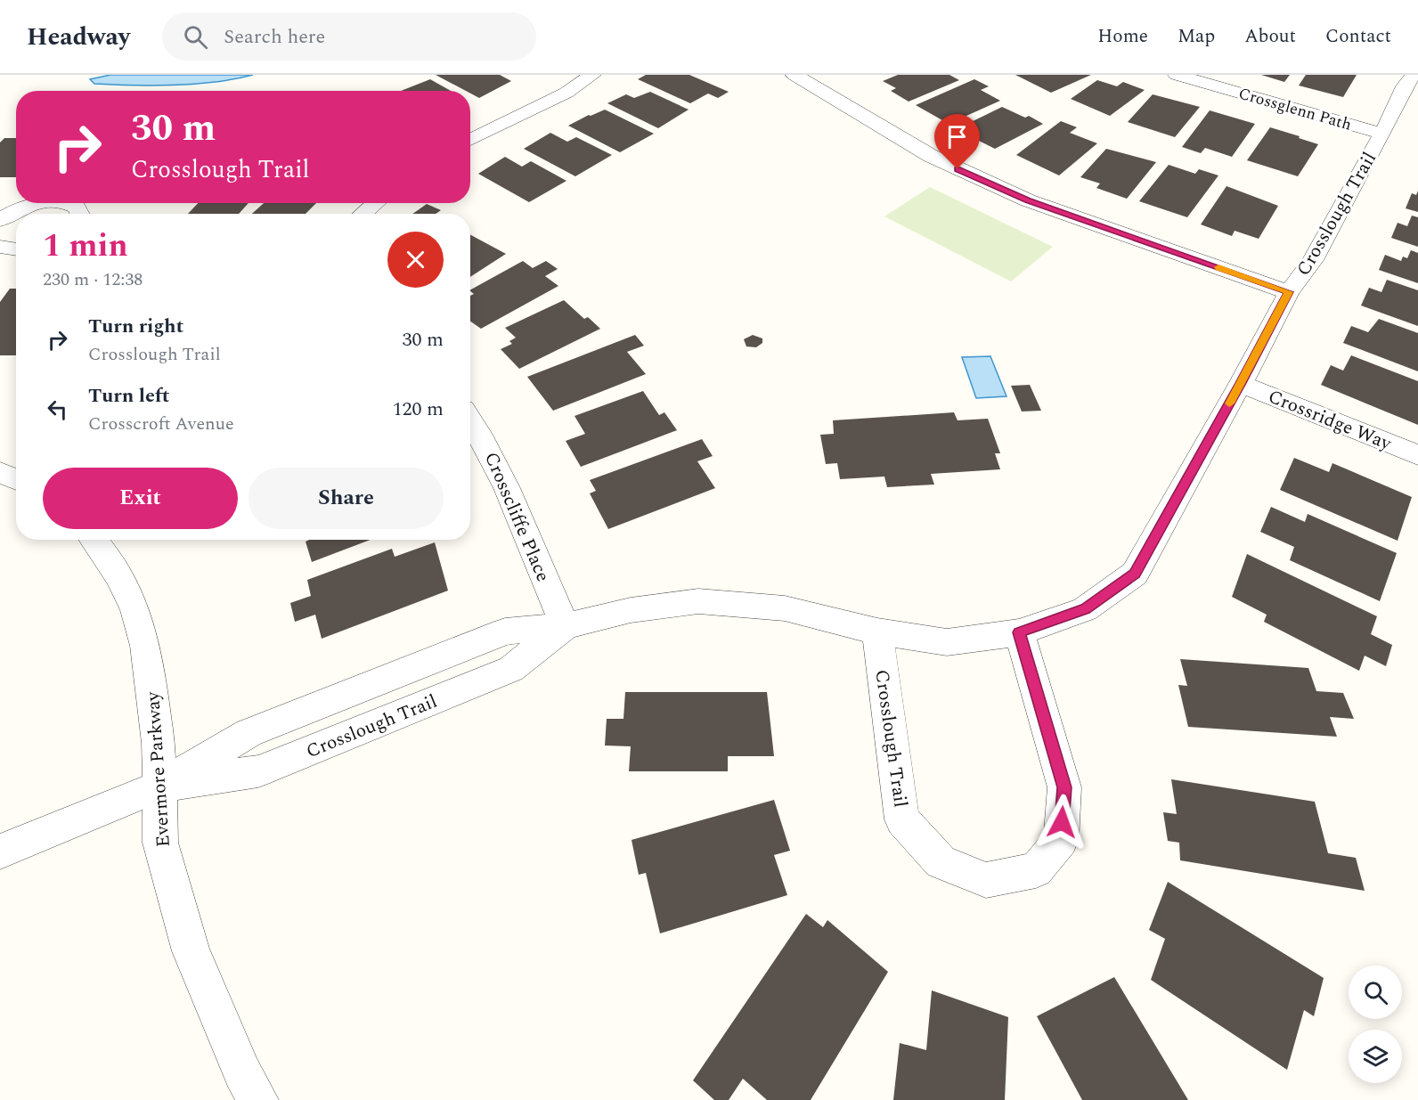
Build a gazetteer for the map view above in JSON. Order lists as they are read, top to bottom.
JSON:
{
  "streets": {
    "street": [
      "Crossglenn Path",
      "Crosslough Trail",
      "Crossridge Way",
      "Crosscliffe Place",
      "Evermore Parkway"
    ]
  },
  "crossings": [
    ["Crossglenn Path", "Crosslough Trail"],
    ["Crosslough Trail", "Crossridge Way"],
    ["Crosslough Trail", "Crosscliffe Place"],
    ["Crosslough Trail", "Evermore Parkway"]
  ],
  "page": {
    "header": "Headway",
    "search": "Search here",
    "nav": [
      "Home",
      "Map",
      "About",
      "Contact"
    ],
    "turn": ["30 m", "Crosslough Trail"],
    "heading": ["1 min", "230 m · 12:38"],
    "list": [
      {
        "name": "Turn right",
        "note": "Crosslough Trail",
        "value": "30 m"
      },
      {
        "name": "Turn left",
        "note": "Crosscroft Avenue",
        "value": "120 m"
      }
    ],
    "buttons": ["Exit", "Share"]
  }
}
